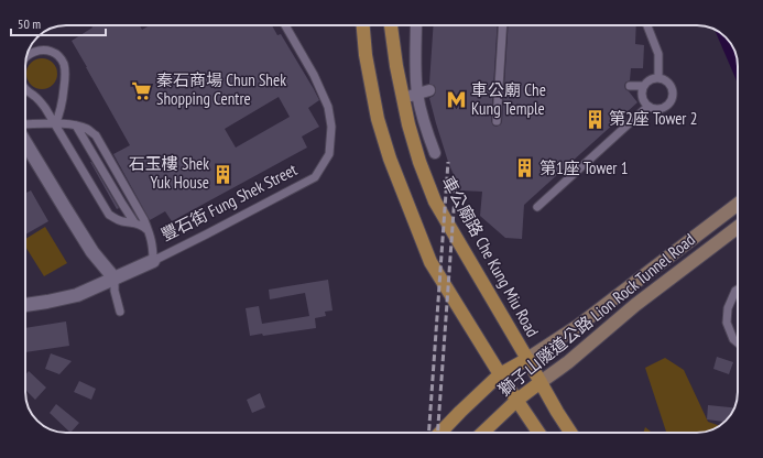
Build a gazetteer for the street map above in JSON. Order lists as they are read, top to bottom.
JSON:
{
  "streets": {
    "main road": ["車公廟路 Che Kung Miu Road", "獅子山隧道公路 Lion Rock Tunnel Road"],
    "street": ["豐石街 Fung Shek Street"]
  },
  "crossings": [
    ["車公廟路 Che Kung Miu Road", "獅子山隧道公路 Lion Rock Tunnel Road"]
  ],
  "places": {
    "supermarket": ["秦石商場 Chun Shek Shopping Centre"],
    "metro station": ["車公廟 Che Kung Temple"],
    "building": ["第2座 Tower 2", "第1座 Tower 1", "石玉樓 Shek Yuk House"]
  },
  "scale_bar": "50 m"
}
